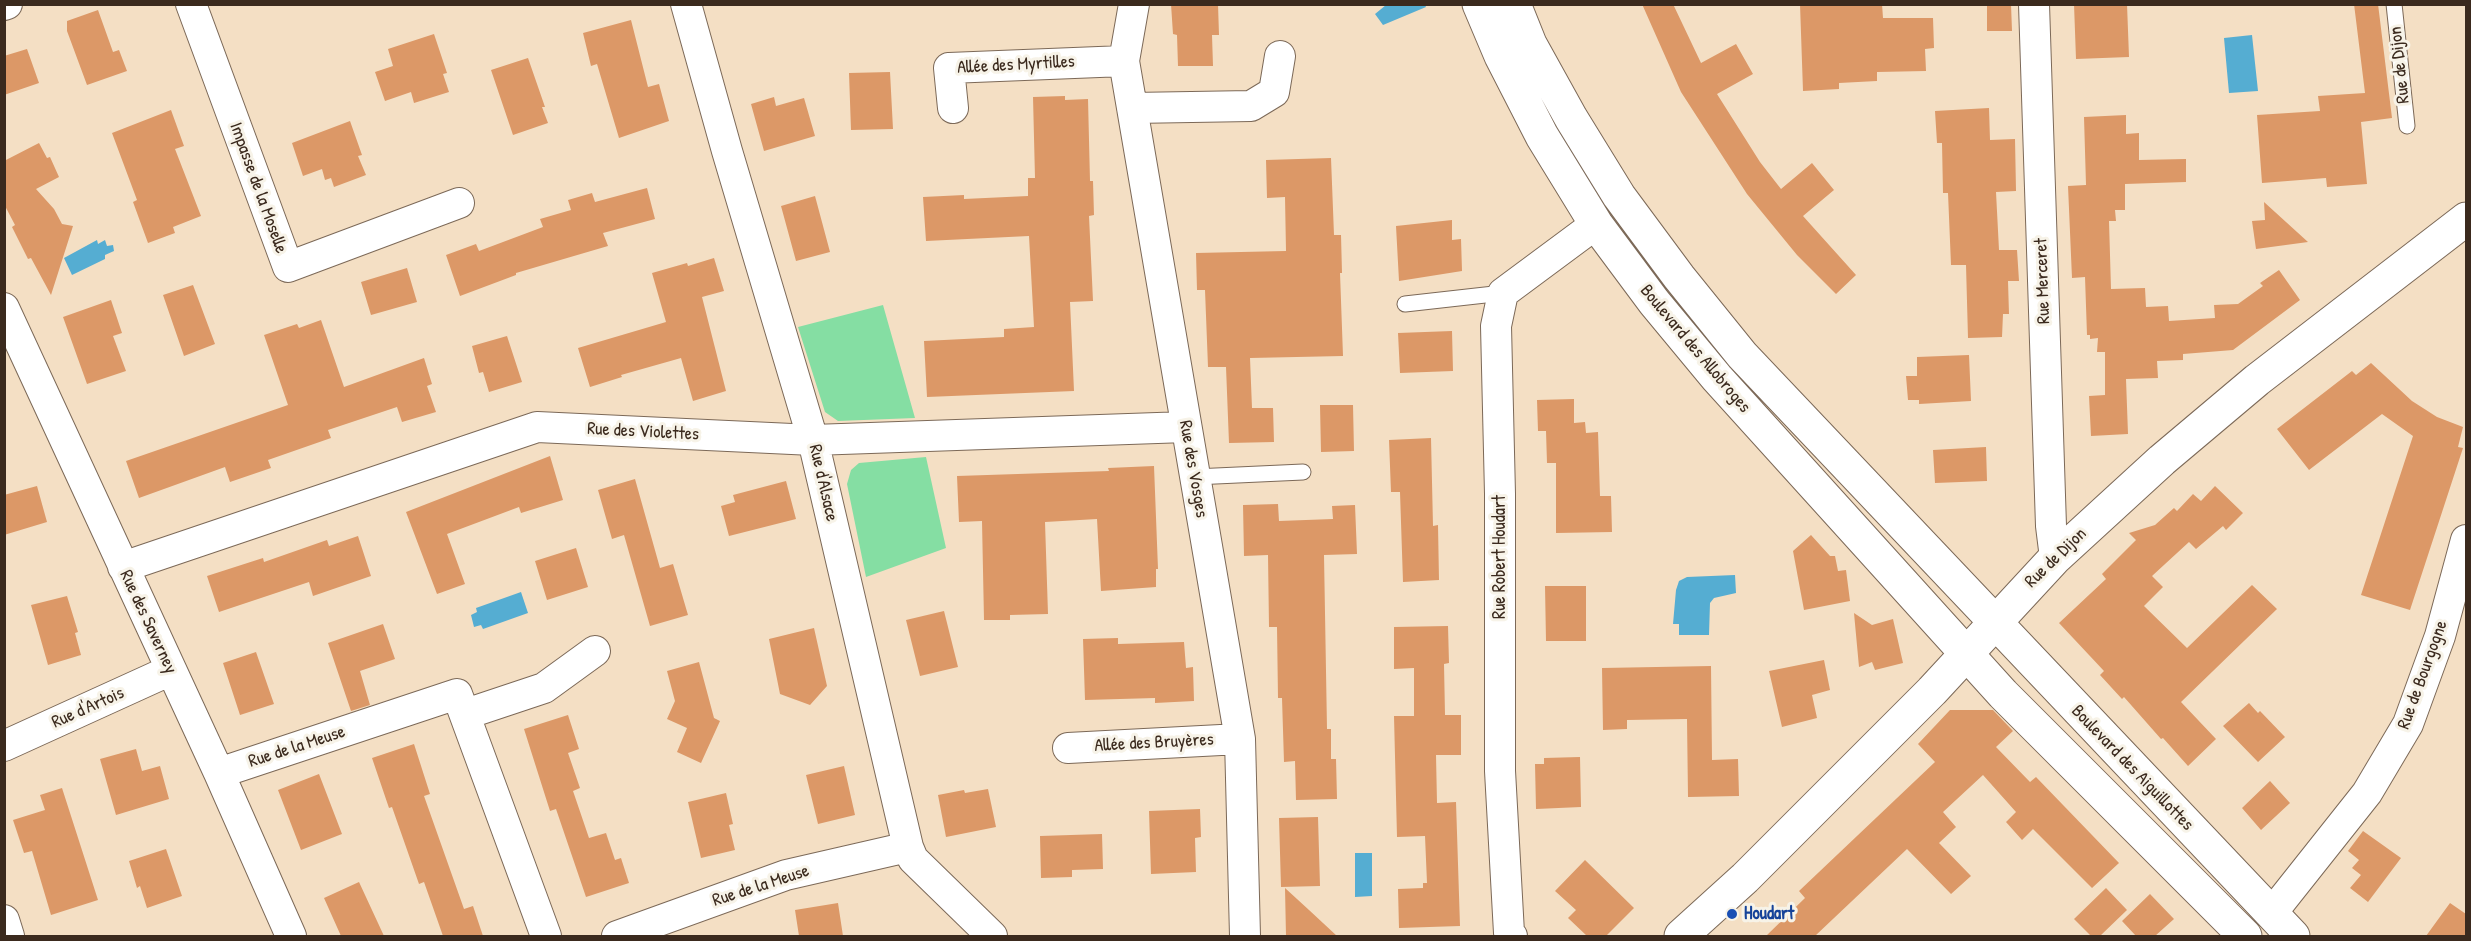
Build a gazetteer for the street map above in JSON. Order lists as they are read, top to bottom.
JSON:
{
  "streets": {
    "main road": ["Rue de Dijon", "Boulevard des Allobroges", "Boulevard des Aiguillottes"],
    "street": [
      "Allée des Myrtilles",
      "Impasse de la Moselle",
      "Rue Merceret",
      "Rue des Violettes",
      "Rue des Vosges",
      "Rue d'Alsace",
      "Rue Robert Houdart",
      "Rue des Saverney",
      "Rue de Bourgogne",
      "Rue d'Artois",
      "Allée des Bruyères",
      "Rue de la Meuse"
    ]
  },
  "crossings": [
    ["Allée des Myrtilles", "Rue des Vosges"],
    ["Rue de Dijon", "Rue Merceret"],
    ["Rue de Dijon", "Boulevard des Allobroges"],
    ["Rue de Dijon", "Boulevard des Aiguillottes"],
    ["Boulevard des Allobroges", "Boulevard des Aiguillottes"],
    ["Rue des Violettes", "Rue des Vosges"],
    ["Rue des Violettes", "Rue d'Alsace"],
    ["Rue des Violettes", "Rue des Saverney"],
    ["Rue des Vosges", "Allée des Bruyères"],
    ["Rue d'Alsace", "Rue de la Meuse"],
    ["Rue des Saverney", "Rue d'Artois"],
    ["Rue des Saverney", "Rue de la Meuse"],
    ["Rue de Bourgogne", "Boulevard des Aiguillottes"]
  ],
  "places": ["Houdart"]
}
